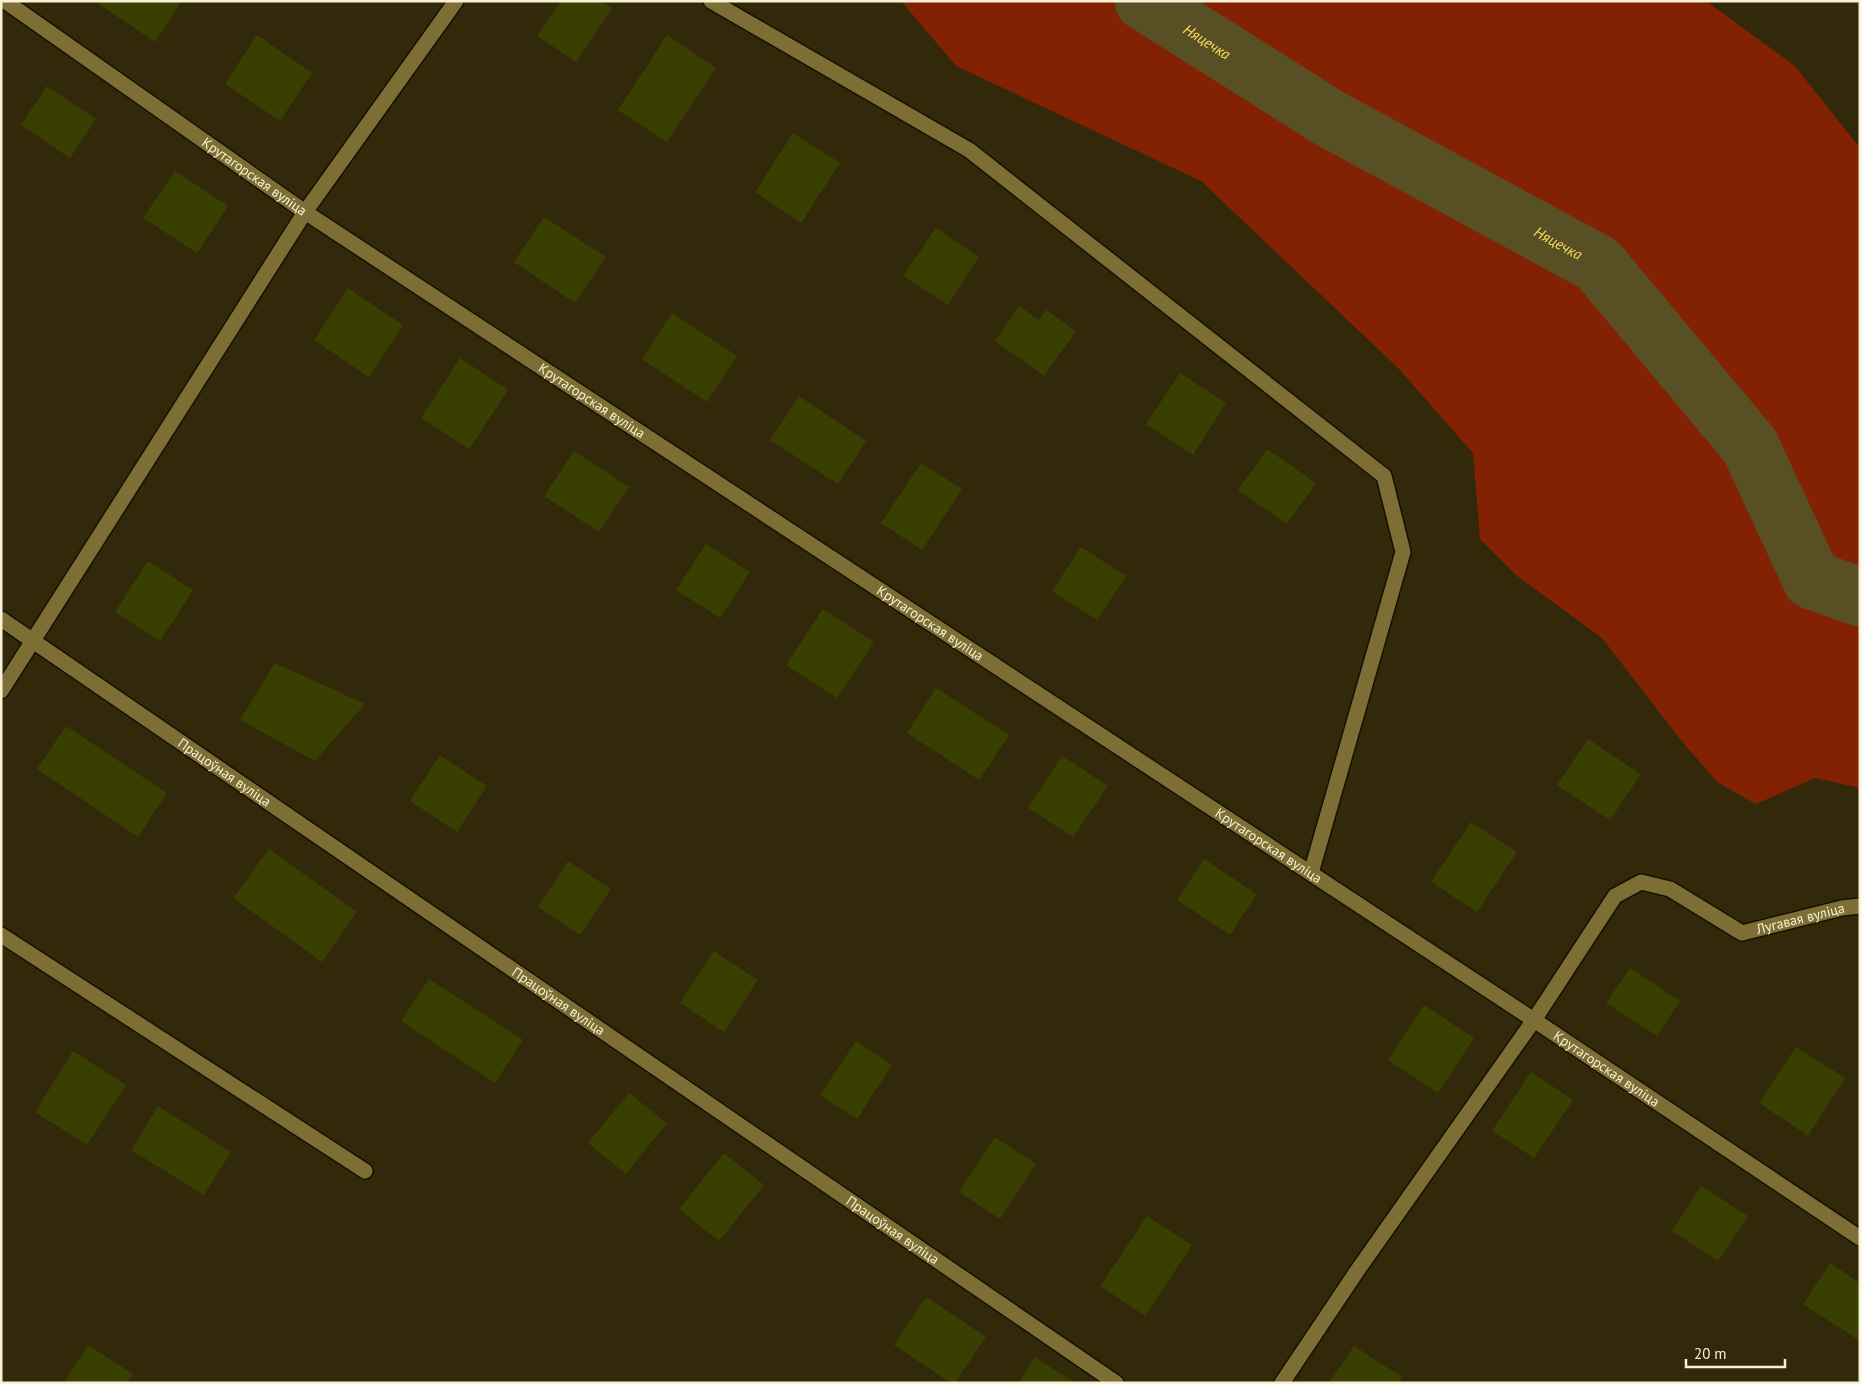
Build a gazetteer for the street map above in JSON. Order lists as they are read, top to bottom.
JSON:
{
  "streets": {
    "street": ["Крутагорская вуліца", "Працоўная вуліца", "Лугавая вуліца"]
  },
  "crossings": [
    ["Крутагорская вуліца", "Лугавая вуліца"]
  ],
  "water": ["Няцечка"],
  "scale_bar": "20 m"
}
